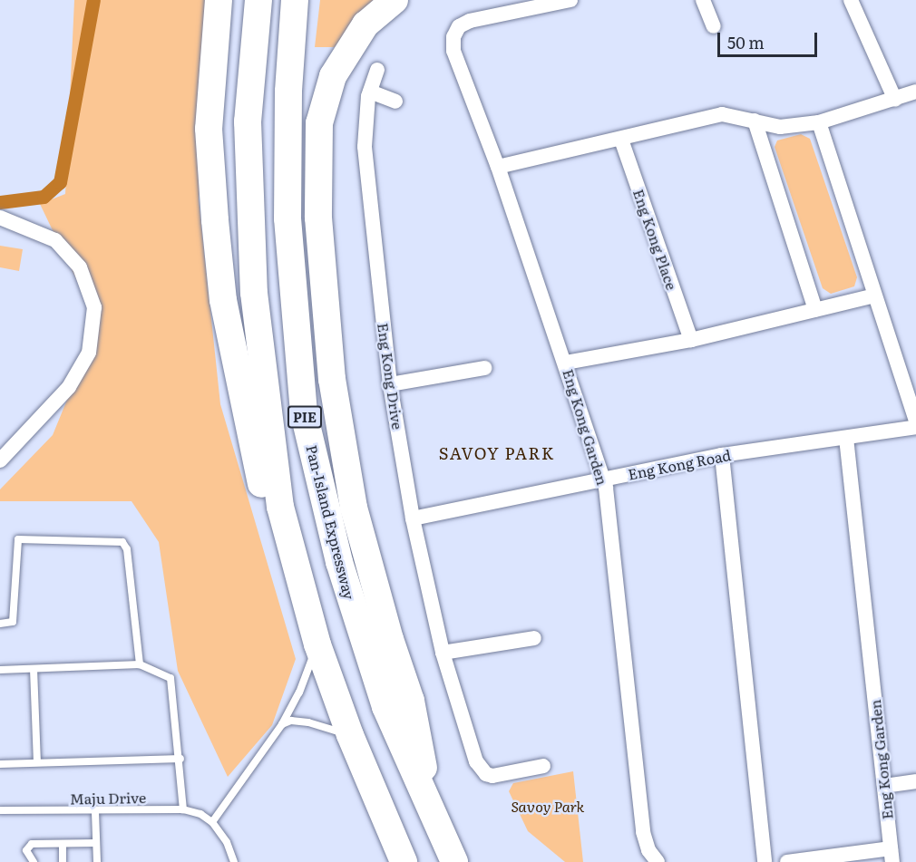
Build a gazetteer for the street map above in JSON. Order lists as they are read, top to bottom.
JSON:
{
  "streets": {
    "highway": ["PIE", "Pan-Island Expressway"],
    "street": [
      "Eng Kong Place",
      "Eng Kong Drive",
      "Eng Kong Garden",
      "Eng Kong Road"
    ],
    "lane": ["Maju Drive"]
  },
  "crossings": [
    ["Eng Kong Drive", "Eng Kong Road"],
    ["Eng Kong Garden", "Eng Kong Road"]
  ],
  "districts": ["SAVOY PARK"],
  "parks": ["Savoy Park"],
  "scale_bar": "50 m"
}
